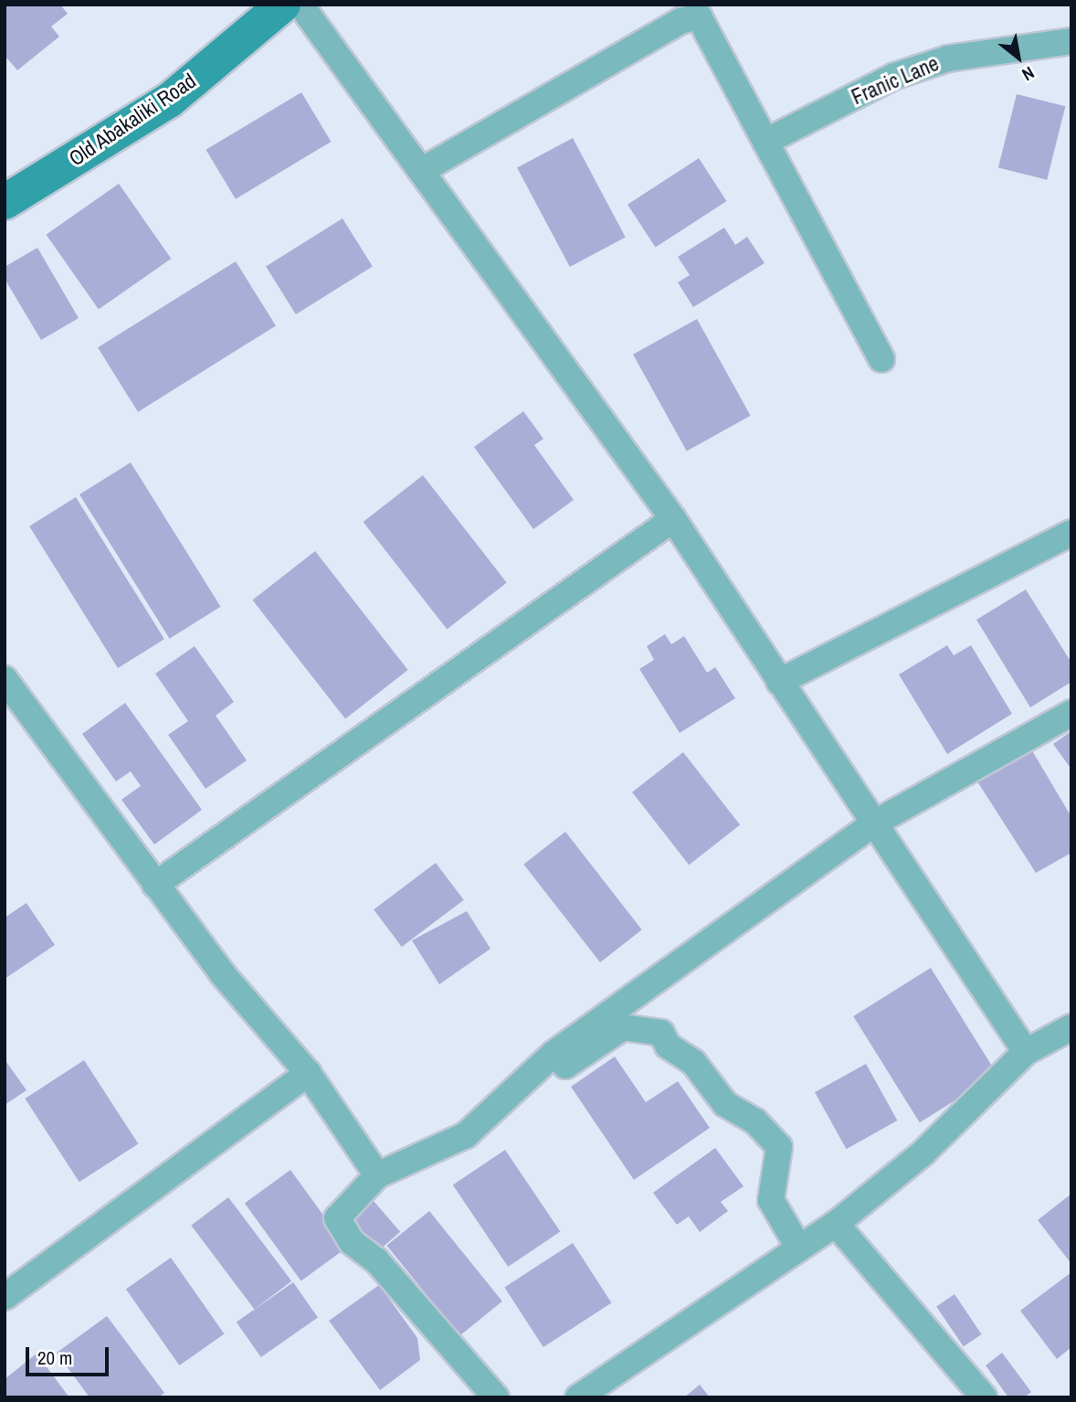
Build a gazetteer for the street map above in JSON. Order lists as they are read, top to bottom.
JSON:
{
  "streets": {
    "main road": ["Old Abakaliki Road"],
    "street": ["Franic Lane"]
  },
  "scale_bar": "20 m",
  "north": "bottom right"
}
